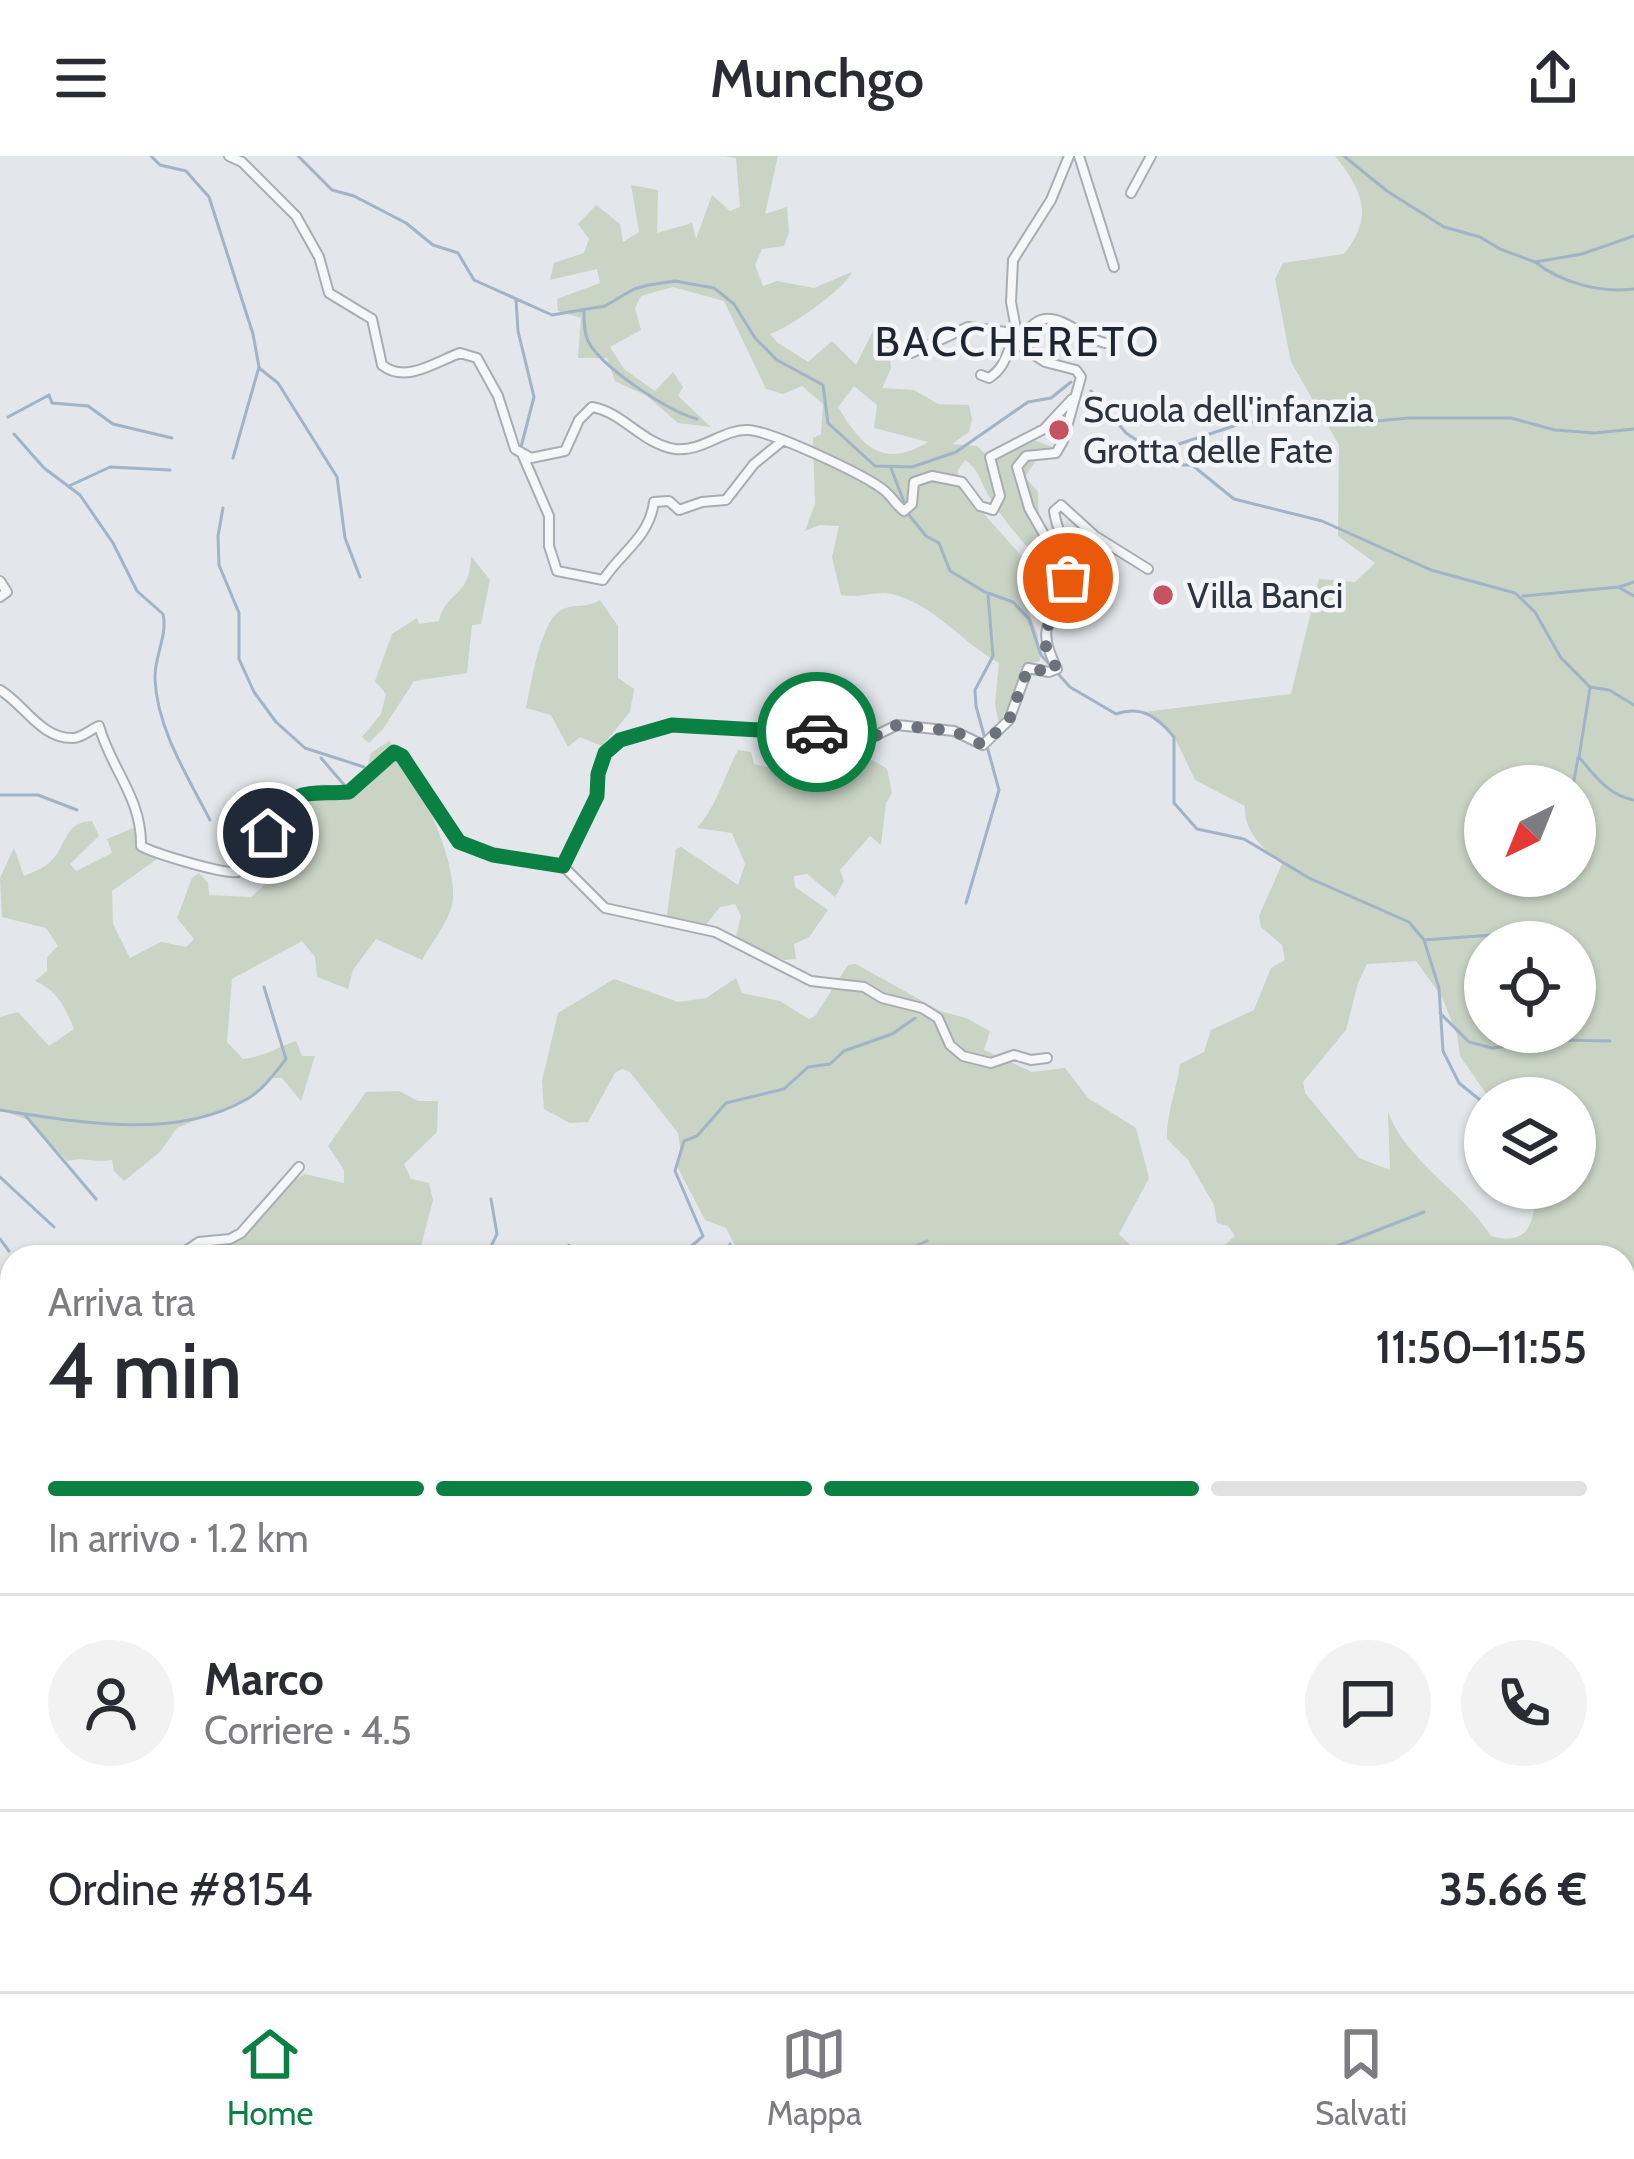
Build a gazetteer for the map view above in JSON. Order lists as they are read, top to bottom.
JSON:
{
  "districts": ["BACCHERETO"],
  "places": ["Scuola dell'infanzia Grotta delle Fate", "Villa Banci"],
  "north": "bottom left",
  "page": {
    "header": "Munchgo",
    "heading": ["4 min", "Arriva tra", "11:50–11:55"],
    "panel": [
      "Marco",
      "Corriere · 4.5",
      "Ordine #8154",
      "35.66 €"
    ],
    "bar": "In arrivo · 1.2 km",
    "tabs": ["Home", "Mappa", "Salvati"]
  }
}
